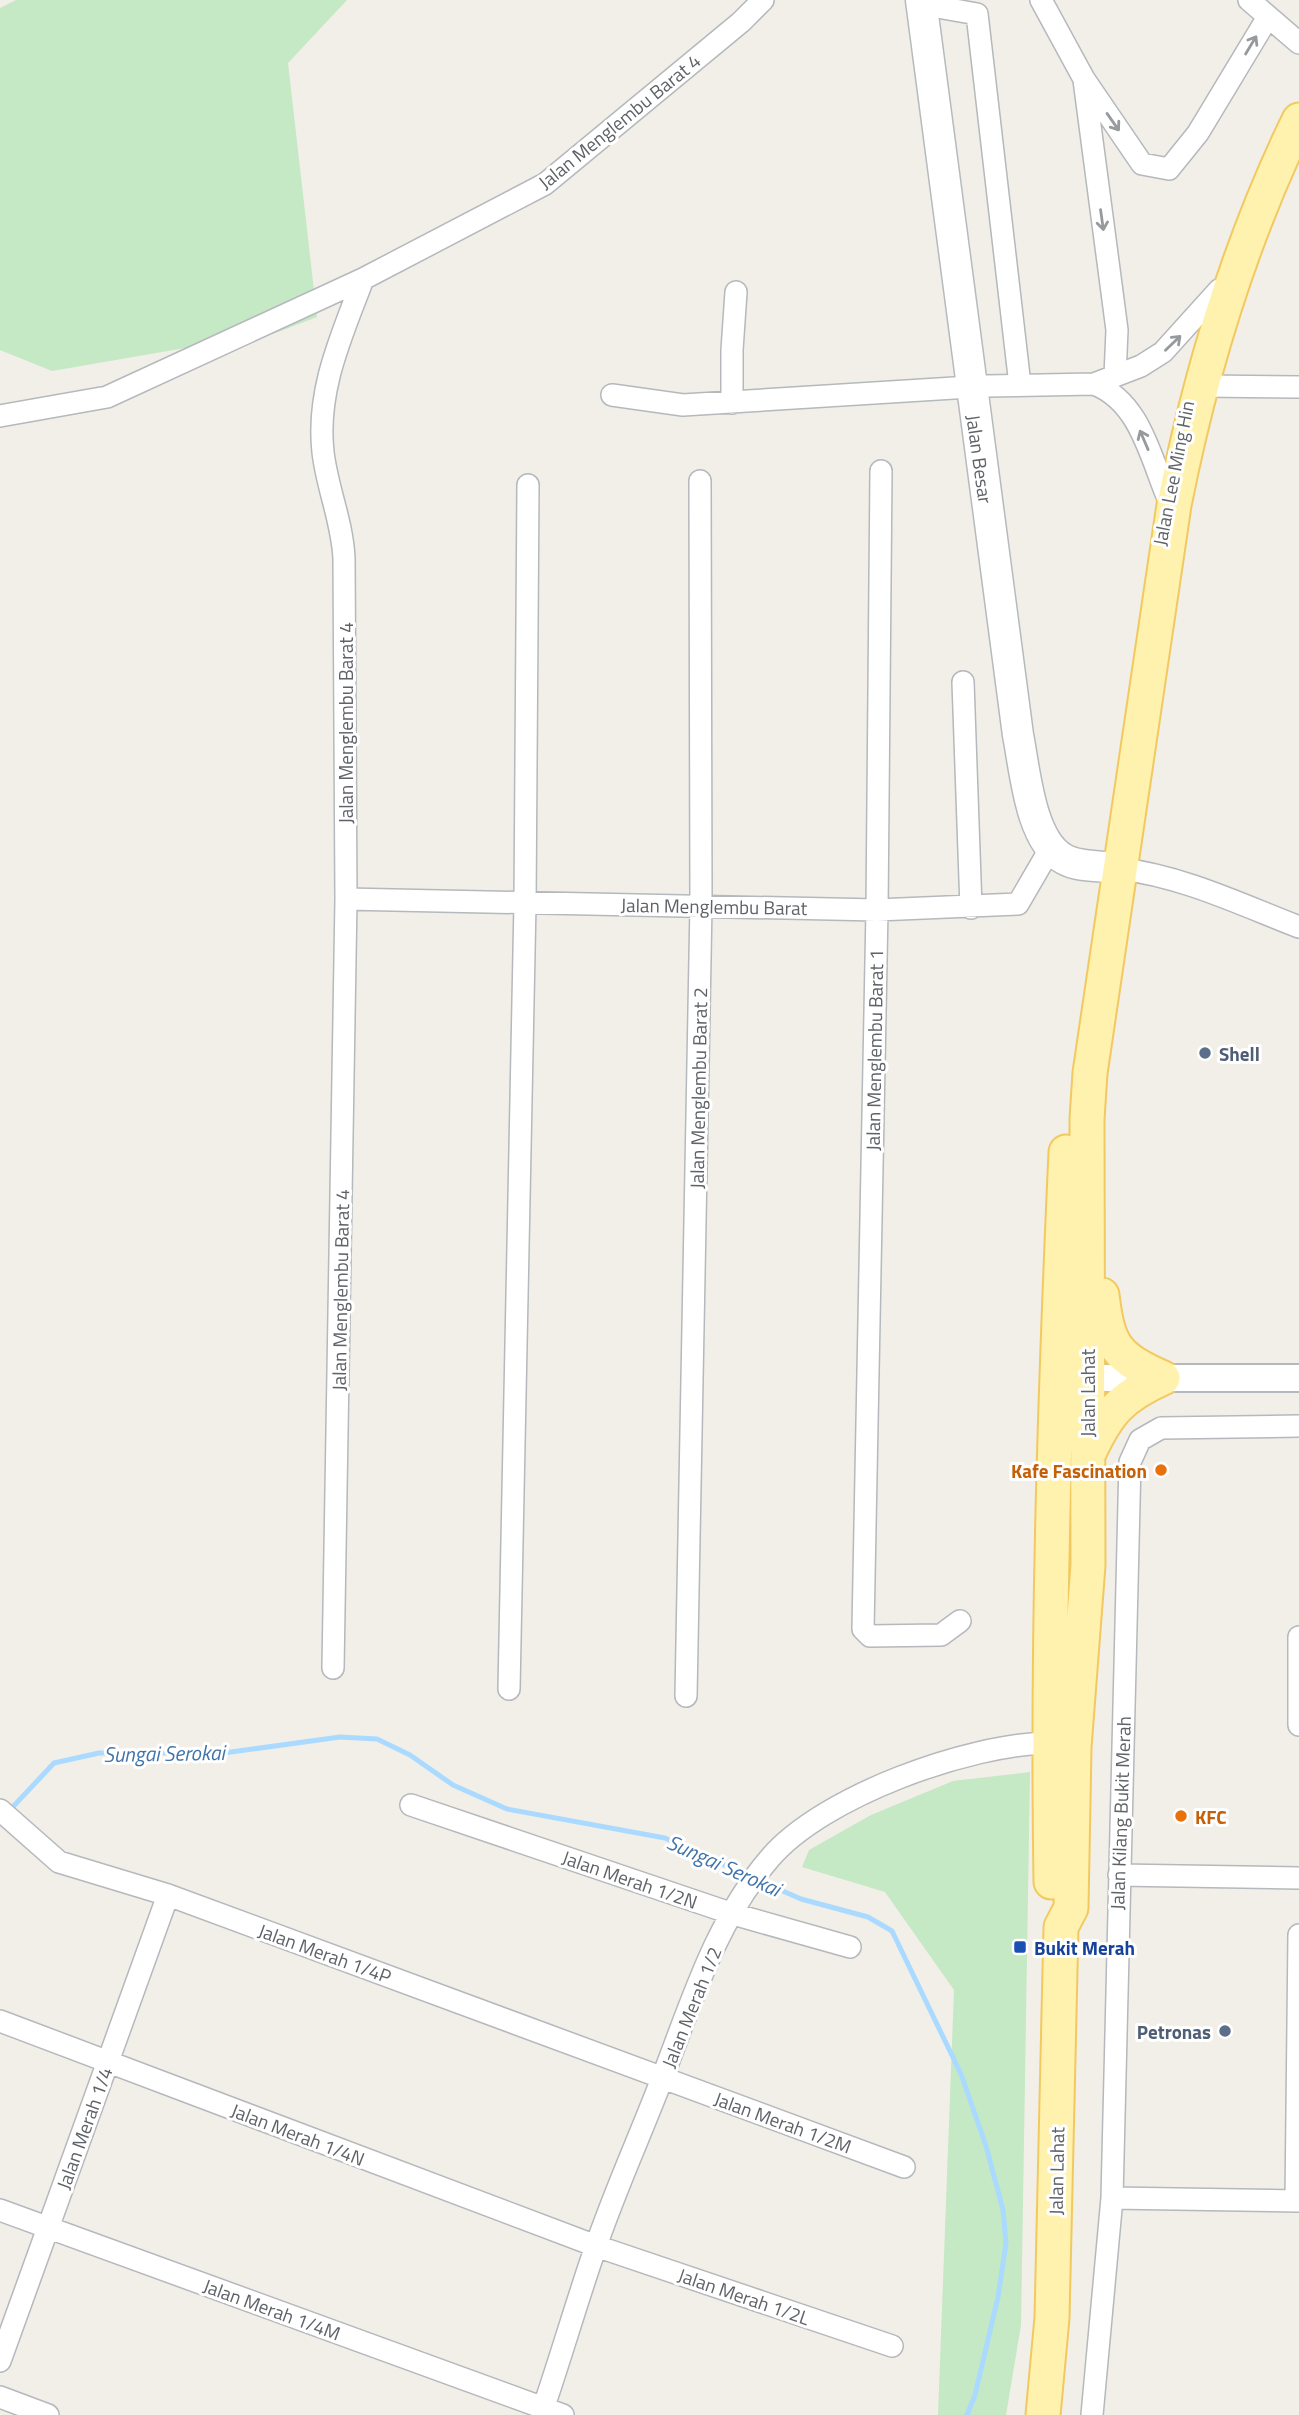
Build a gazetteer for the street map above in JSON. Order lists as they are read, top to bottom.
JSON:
{
  "streets": {
    "main road": ["Jalan Besar", "Jalan Lee Ming Hin", "Jalan Lahat"],
    "street": [
      "Jalan Menglembu Barat 4",
      "Jalan Menglembu Barat",
      "Jalan Menglembu Barat 1",
      "Jalan Menglembu Barat 2",
      "Jalan Kilang Bukit Merah",
      "Jalan Merah 1/2N",
      "Jalan Merah 1/4P",
      "Jalan Merah 1/2",
      "Jalan Merah 1/2M",
      "Jalan Merah 1/4",
      "Jalan Merah 1/4N",
      "Jalan Merah 1/2L",
      "Jalan Merah 1/4M"
    ]
  },
  "crossings": [
    ["Jalan Menglembu Barat 4", "Jalan Menglembu Barat"],
    ["Jalan Besar", "Jalan Menglembu Barat"],
    ["Jalan Lee Ming Hin", "Jalan Lahat"],
    ["Jalan Menglembu Barat", "Jalan Menglembu Barat 1"],
    ["Jalan Menglembu Barat", "Jalan Menglembu Barat 2"],
    ["Jalan Lahat", "Jalan Merah 1/2"],
    ["Jalan Merah 1/2N", "Jalan Merah 1/2"],
    ["Jalan Merah 1/4P", "Jalan Merah 1/2"],
    ["Jalan Merah 1/4P", "Jalan Merah 1/2M"],
    ["Jalan Merah 1/4P", "Jalan Merah 1/4"],
    ["Jalan Merah 1/2", "Jalan Merah 1/2M"],
    ["Jalan Merah 1/2", "Jalan Merah 1/4N"],
    ["Jalan Merah 1/2", "Jalan Merah 1/2L"],
    ["Jalan Merah 1/2", "Jalan Merah 1/4M"],
    ["Jalan Merah 1/4", "Jalan Merah 1/4N"],
    ["Jalan Merah 1/4", "Jalan Merah 1/4M"],
    ["Jalan Merah 1/4N", "Jalan Merah 1/2L"]
  ],
  "water": ["Sungai Serokai"],
  "places": {
    "other": [
      "Shell",
      "Kafe Fascination",
      "KFC",
      "Petronas"
    ],
    "transit": ["Bukit Merah"]
  }
}
